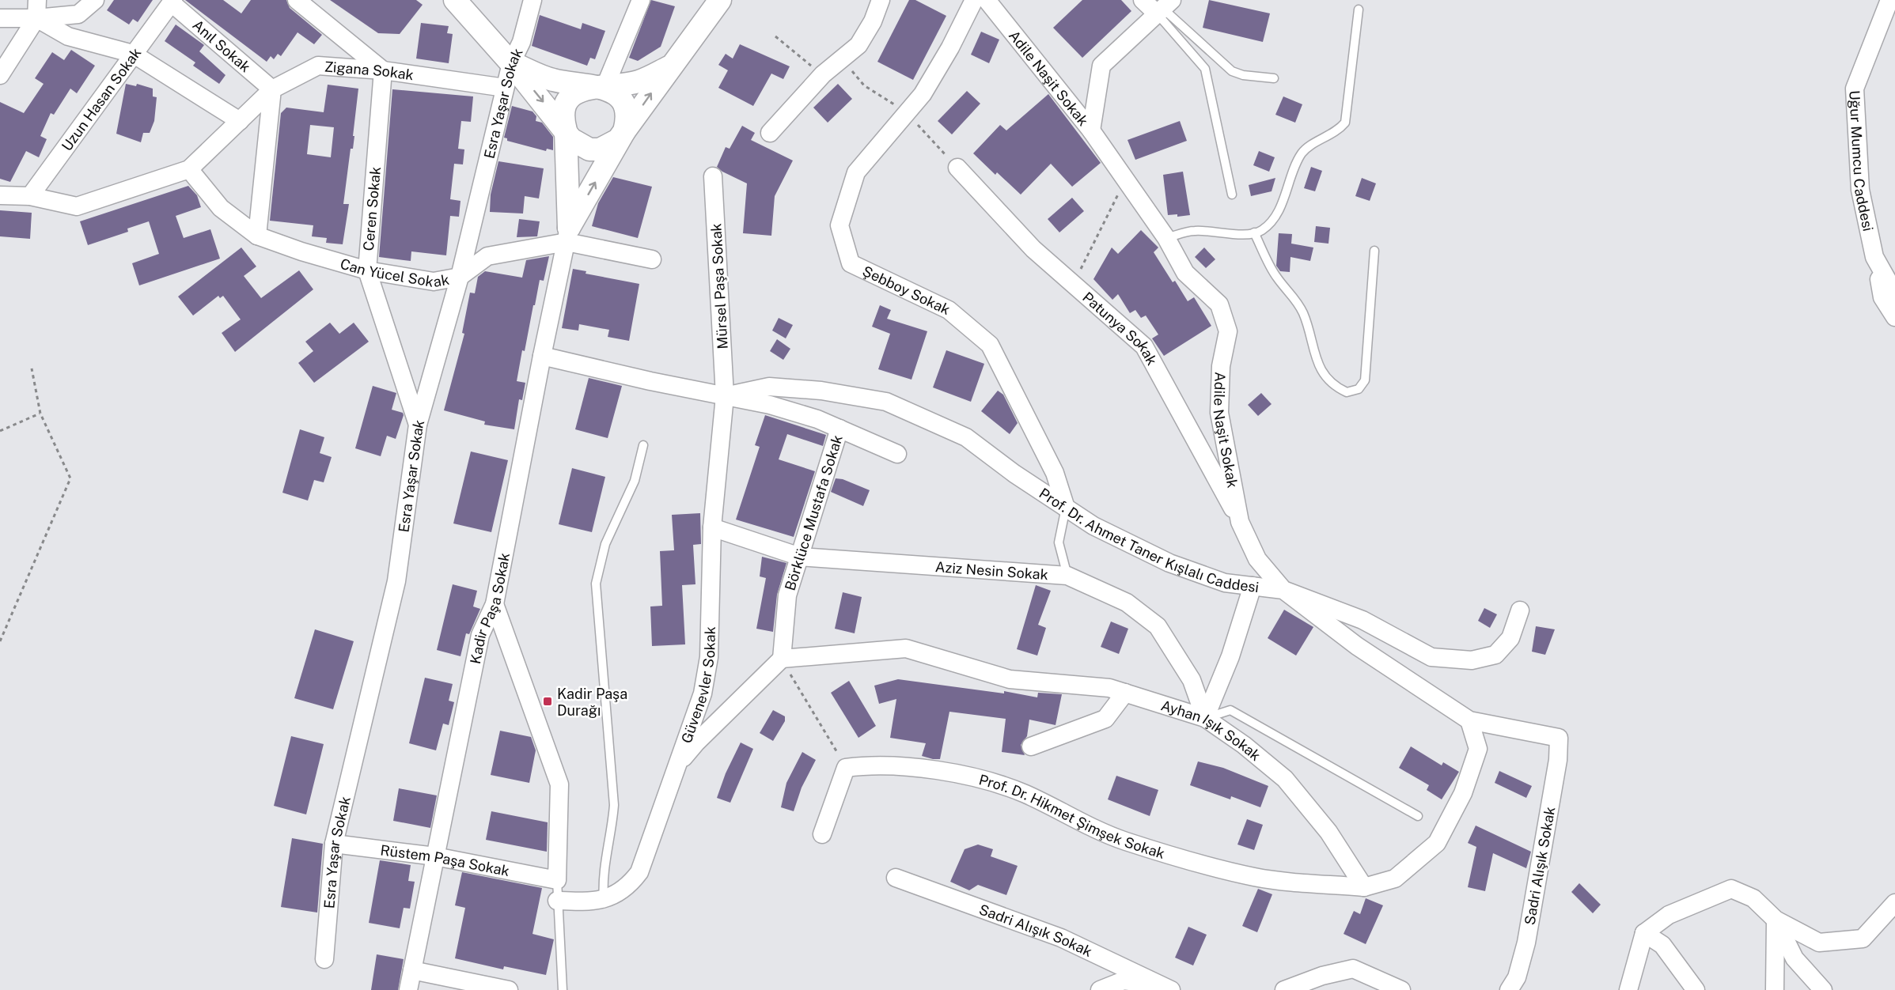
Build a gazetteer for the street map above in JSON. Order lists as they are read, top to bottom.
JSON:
{
  "streets": {
    "street": [
      "Anıl Sokak",
      "Zigana Sokak",
      "Adile Naşit Sokak",
      "Uzun Hasan Sokak",
      "Esra Yaşar Sokak",
      "Uğur Mumcu Caddesi",
      "Ceren Sokak",
      "Can Yücel Sokak",
      "Mürsel Paşa Sokak",
      "Şebboy Sokak",
      "Patunya Sokak",
      "Börklüce Mustafa Sokak",
      "Prof. Dr. Ahmet Taner Kışlalı Caddesi",
      "Aziz Nesin Sokak",
      "Kadir Paşa Sokak",
      "Güvenevler Sokak",
      "Ayhan Işık Sokak",
      "Prof. Dr. Hikmet Şimşek Sokak",
      "Rüstem Paşa Sokak",
      "Sadri Alışık Sokak"
    ]
  },
  "crossings": [
    ["Anıl Sokak", "Zigana Sokak"],
    ["Anıl Sokak", "Uzun Hasan Sokak"],
    ["Zigana Sokak", "Esra Yaşar Sokak"],
    ["Zigana Sokak", "Ceren Sokak"],
    ["Zigana Sokak", "Can Yücel Sokak"],
    ["Adile Naşit Sokak", "Patunya Sokak"],
    ["Adile Naşit Sokak", "Prof. Dr. Ahmet Taner Kışlalı Caddesi"],
    ["Esra Yaşar Sokak", "Ceren Sokak"],
    ["Esra Yaşar Sokak", "Can Yücel Sokak"],
    ["Esra Yaşar Sokak", "Rüstem Paşa Sokak"],
    ["Ceren Sokak", "Can Yücel Sokak"],
    ["Can Yücel Sokak", "Kadir Paşa Sokak"],
    ["Mürsel Paşa Sokak", "Prof. Dr. Ahmet Taner Kışlalı Caddesi"],
    ["Mürsel Paşa Sokak", "Güvenevler Sokak"],
    ["Şebboy Sokak", "Prof. Dr. Ahmet Taner Kışlalı Caddesi"],
    ["Börklüce Mustafa Sokak", "Prof. Dr. Ahmet Taner Kışlalı Caddesi"],
    ["Börklüce Mustafa Sokak", "Aziz Nesin Sokak"],
    ["Börklüce Mustafa Sokak", "Ayhan Işık Sokak"],
    ["Prof. Dr. Ahmet Taner Kışlalı Caddesi", "Kadir Paşa Sokak"],
    ["Prof. Dr. Ahmet Taner Kışlalı Caddesi", "Güvenevler Sokak"],
    ["Aziz Nesin Sokak", "Güvenevler Sokak"],
    ["Aziz Nesin Sokak", "Ayhan Işık Sokak"],
    ["Kadir Paşa Sokak", "Rüstem Paşa Sokak"],
    ["Ayhan Işık Sokak", "Prof. Dr. Hikmet Şimşek Sokak"]
  ],
  "places": {
    "transit": ["Kadir Paşa Durağı"]
  }
}
